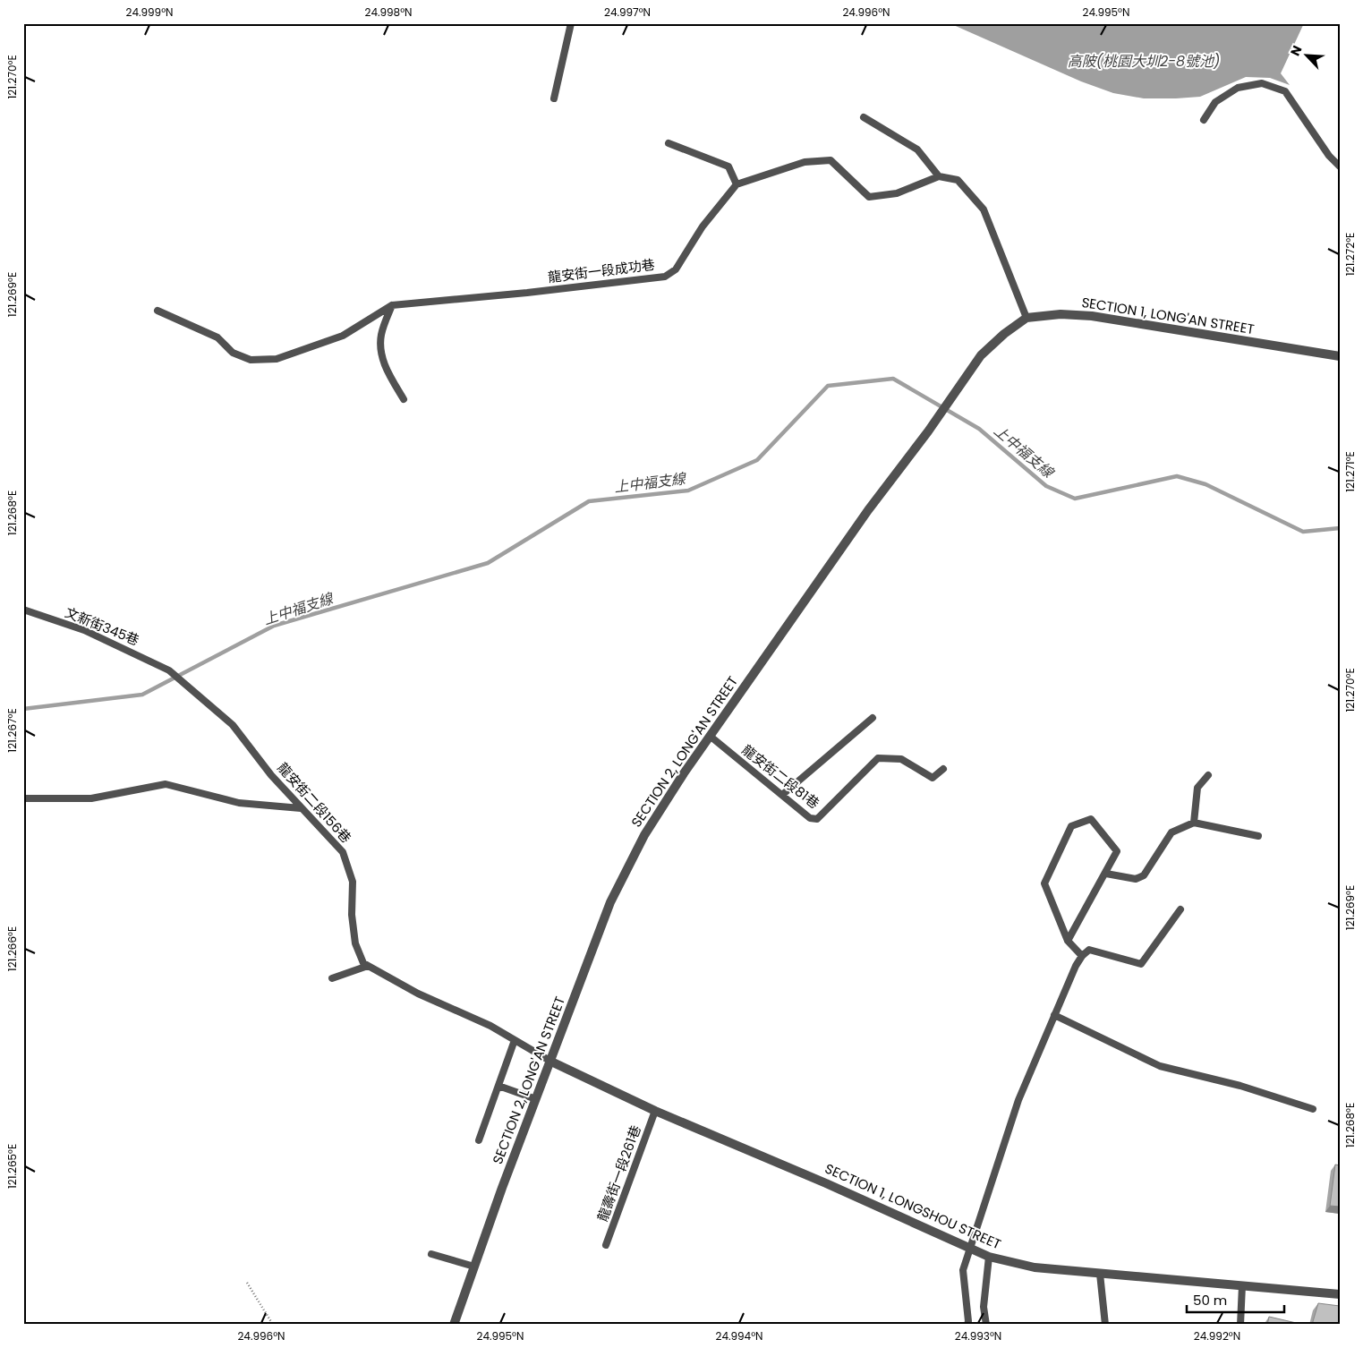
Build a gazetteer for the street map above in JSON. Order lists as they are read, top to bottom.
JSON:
{
  "streets": {
    "street": ["SECTION 1, LONG'AN STREET", "SECTION 2, LONG'AN STREET", "SECTION 1, LONGSHOU STREET"],
    "lane": [
      "龍安街一段成功巷",
      "文新街345巷",
      "龍安街二段81巷",
      "龍安街二段156巷",
      "龍壽街一段261巷"
    ]
  },
  "crossings": [
    ["SECTION 1, LONG'AN STREET", "SECTION 2, LONG'AN STREET"],
    ["文新街345巷", "龍安街二段156巷"],
    ["SECTION 2, LONG'AN STREET", "龍安街二段81巷"],
    ["SECTION 2, LONG'AN STREET", "SECTION 1, LONGSHOU STREET"],
    ["龍壽街一段261巷", "SECTION 1, LONGSHOU STREET"]
  ],
  "water": ["高陂(桃園大圳2-8號池)", "上中福支線"],
  "scale_bar": "50 m",
  "north": "top left",
  "coordinates": [
    "24.999°N",
    "24.998°N",
    "24.997°N",
    "24.996°N",
    "24.995°N",
    "121.270°E",
    "121.272°E",
    "121.269°E",
    "121.271°E",
    "121.268°E",
    "121.267°E",
    "121.266°E",
    "121.265°E",
    "24.994°N",
    "24.993°N",
    "24.992°N"
  ]
}
